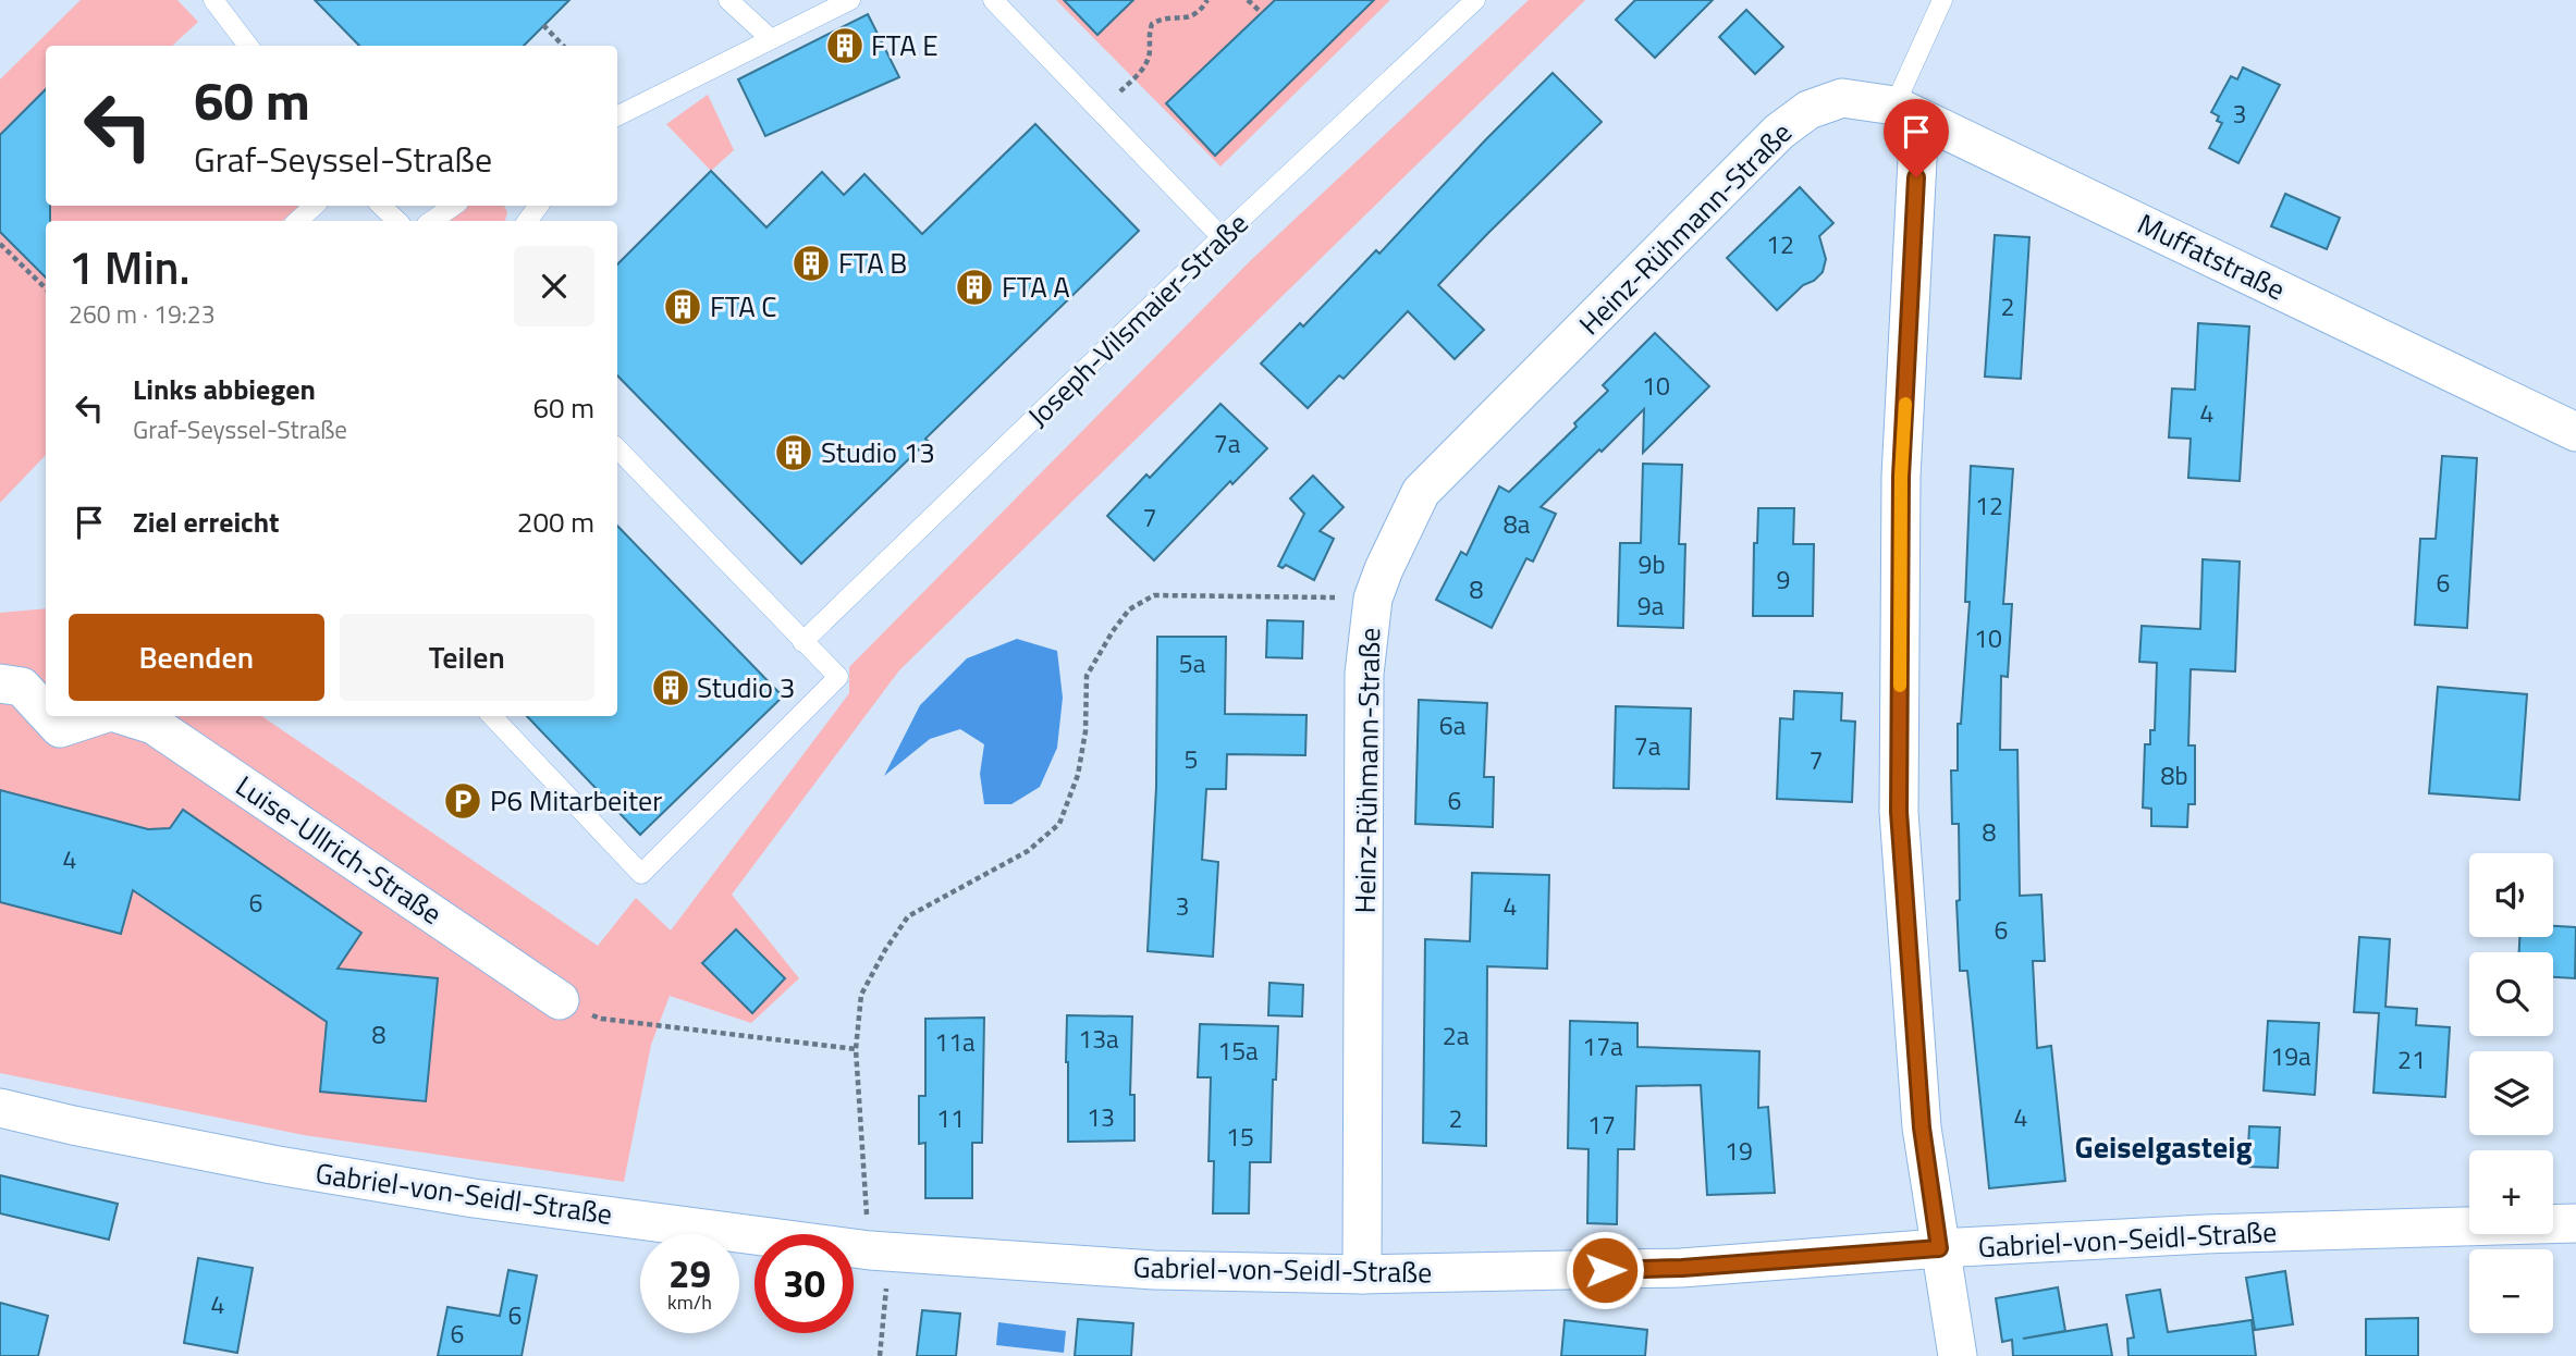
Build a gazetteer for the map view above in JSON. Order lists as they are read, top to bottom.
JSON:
{
  "streets": {
    "street": [
      "Heinz-Rühmann-Straße",
      "Muffatstraße",
      "Luise-Ullrich-Straße",
      "Gabriel-von-Seidl-Straße"
    ],
    "lane": ["Joseph-Vilsmaier-Straße"]
  },
  "crossings": [
    ["Heinz-Rühmann-Straße", "Muffatstraße"],
    ["Heinz-Rühmann-Straße", "Gabriel-von-Seidl-Straße"]
  ],
  "districts": ["Geiselgasteig"],
  "places": {
    "building": [
      "FTA E",
      "FTA B",
      "FTA A",
      "FTA C",
      "Studio 13",
      "Studio 3"
    ],
    "parking": ["P6 Mitarbeiter"]
  },
  "house_numbers": [
    "3",
    "12",
    "2",
    "10",
    "4",
    "7a",
    "12",
    "7",
    "8a",
    "9b",
    "9",
    "6",
    "8",
    "9a",
    "10",
    "5a",
    "6a",
    "7a",
    "5",
    "7",
    "8b",
    "6",
    "8",
    "4",
    "6",
    "3",
    "4",
    "6",
    "8",
    "2a",
    "13a",
    "11a",
    "17a",
    "15a",
    "19a",
    "21",
    "13",
    "4",
    "11",
    "2",
    "17",
    "15",
    "19",
    "4",
    "6",
    "6"
  ],
  "page": {
    "turn": ["60 m", "Graf-Seyssel-Straße"],
    "heading": ["1 Min.", "260 m · 19:23"],
    "list": [
      {
        "name": "Links abbiegen",
        "note": "Graf-Seyssel-Straße",
        "value": "60 m"
      },
      {
        "name": "Ziel erreicht",
        "value": "200 m"
      }
    ],
    "buttons": ["Beenden", "Teilen"],
    "map_buttons": ["+", "−"],
    "speed": "29 km/h",
    "limit": "30"
  }
}
